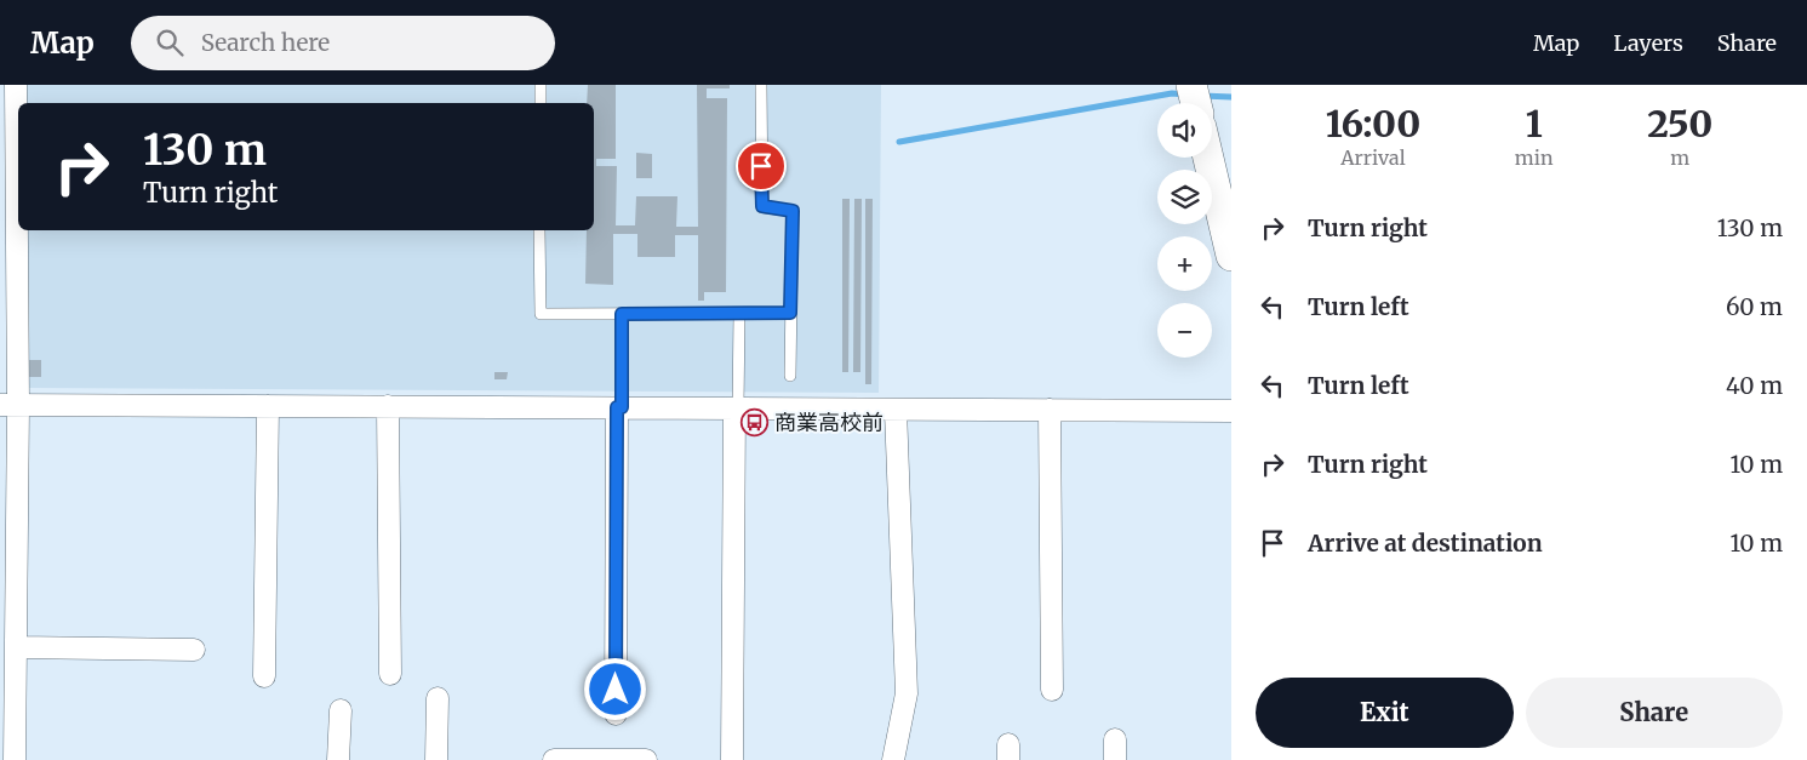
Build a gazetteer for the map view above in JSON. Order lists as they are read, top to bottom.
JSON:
{
  "places": {
    "bus stop": ["商業高校前"]
  },
  "page": {
    "header": "Map",
    "search": "Search here",
    "nav": ["Map", "Layers", "Share"],
    "eta": [
      "16:00",
      "Arrival",
      "1",
      "min",
      "250",
      "m"
    ],
    "map_buttons": ["+", "−"],
    "turn": ["130 m", "Turn right"],
    "list": [
      {
        "name": "Turn right",
        "value": "130 m"
      },
      {
        "name": "Turn left",
        "value": "60 m"
      },
      {
        "name": "Turn left",
        "value": "40 m"
      },
      {
        "name": "Turn right",
        "value": "10 m"
      },
      {
        "name": "Arrive at destination",
        "value": "10 m"
      }
    ],
    "buttons": ["Exit", "Share"]
  }
}
